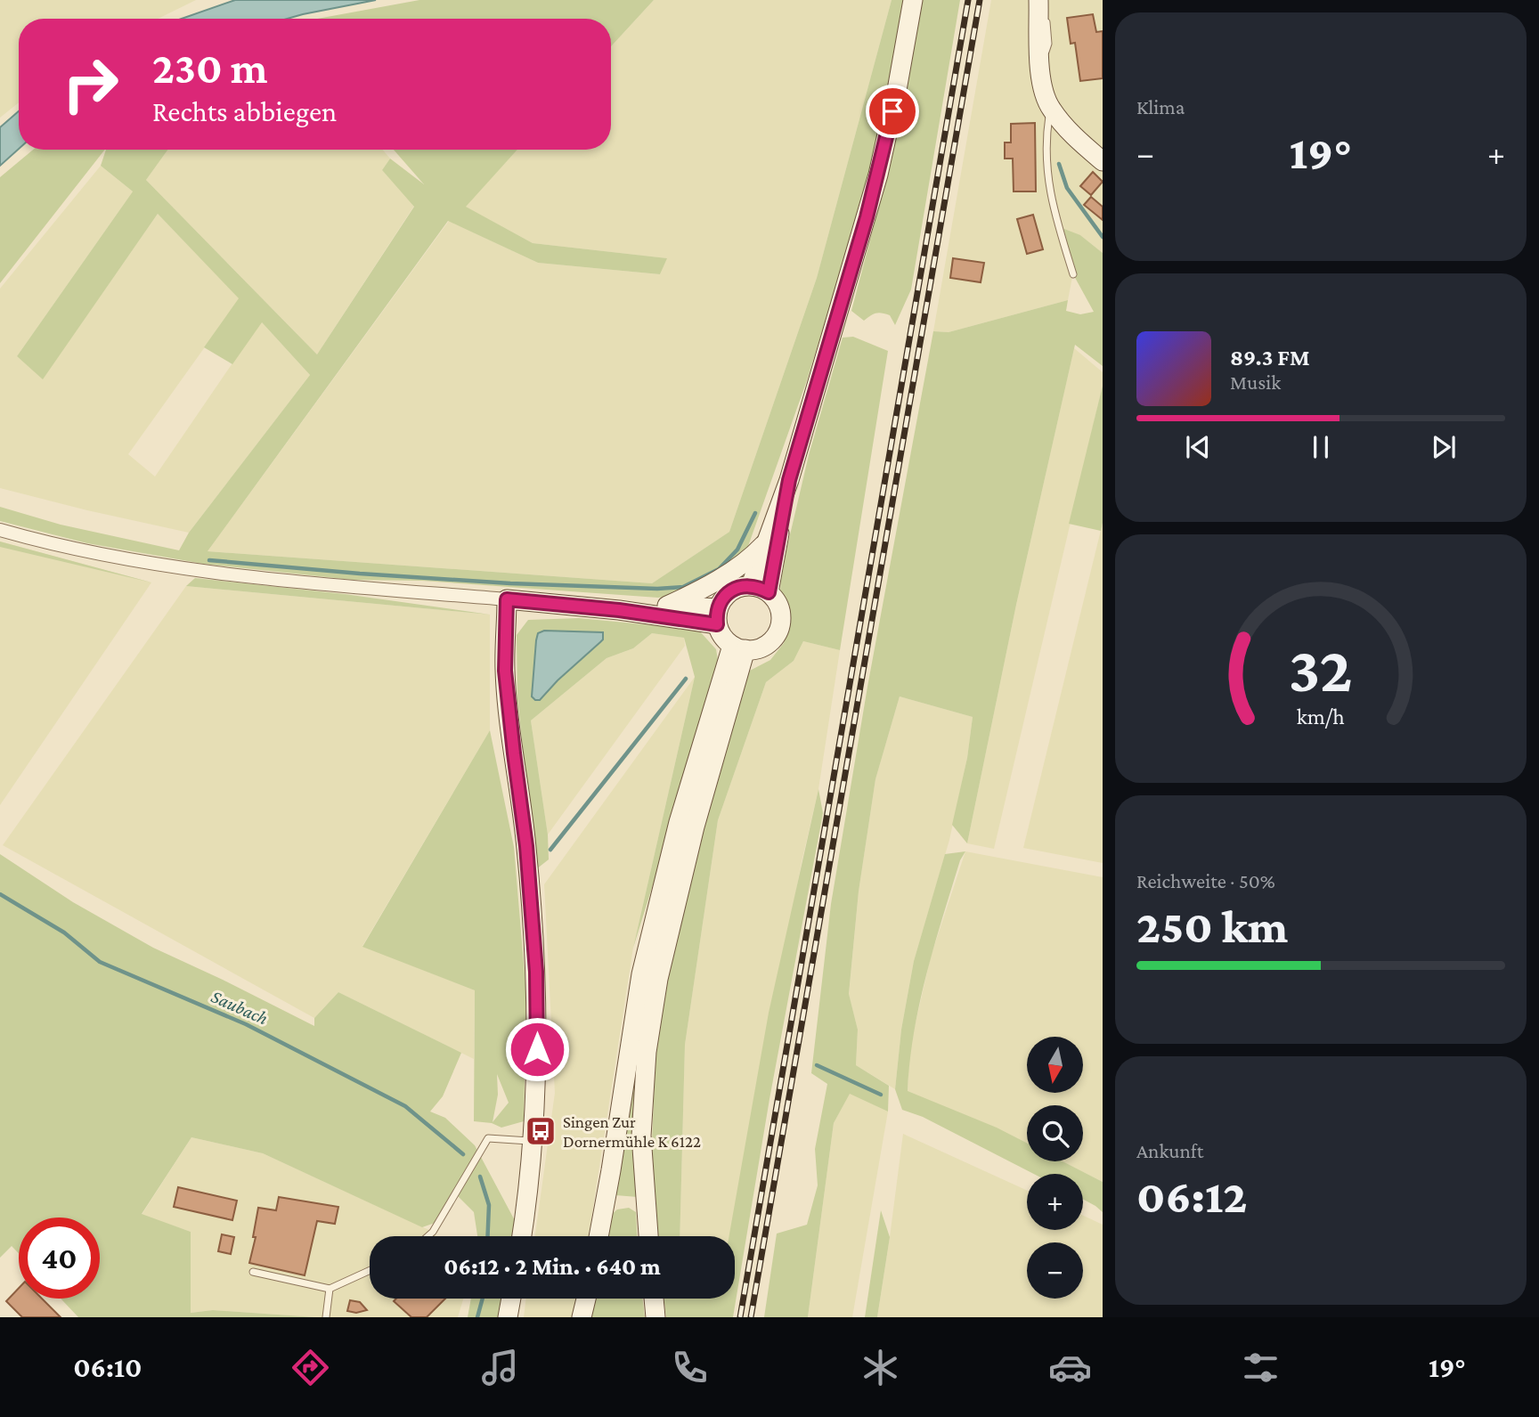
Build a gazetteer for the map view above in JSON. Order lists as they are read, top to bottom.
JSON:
{
  "water": ["Saubach"],
  "places": {
    "bus stop": ["Singen Zur Dornermühle K 6122"]
  },
  "north": "bottom",
  "page": {
    "tile": [
      "Klima",
      ["Reichweite · 50%", "250 km"],
      ["Ankunft", "06:12"]
    ],
    "turn": ["230 m", "Rechts abbiegen"],
    "heat": ["−", "19°", "+"],
    "song": ["89.3 FM", "Musik"],
    "map_buttons": ["+", "−"],
    "limit": "40",
    "trip": "06:12 · 2 Min. · 640 m",
    "tabs": ["06:10", "19°"],
    "gauge": ["32", "km/h"]
  }
}
